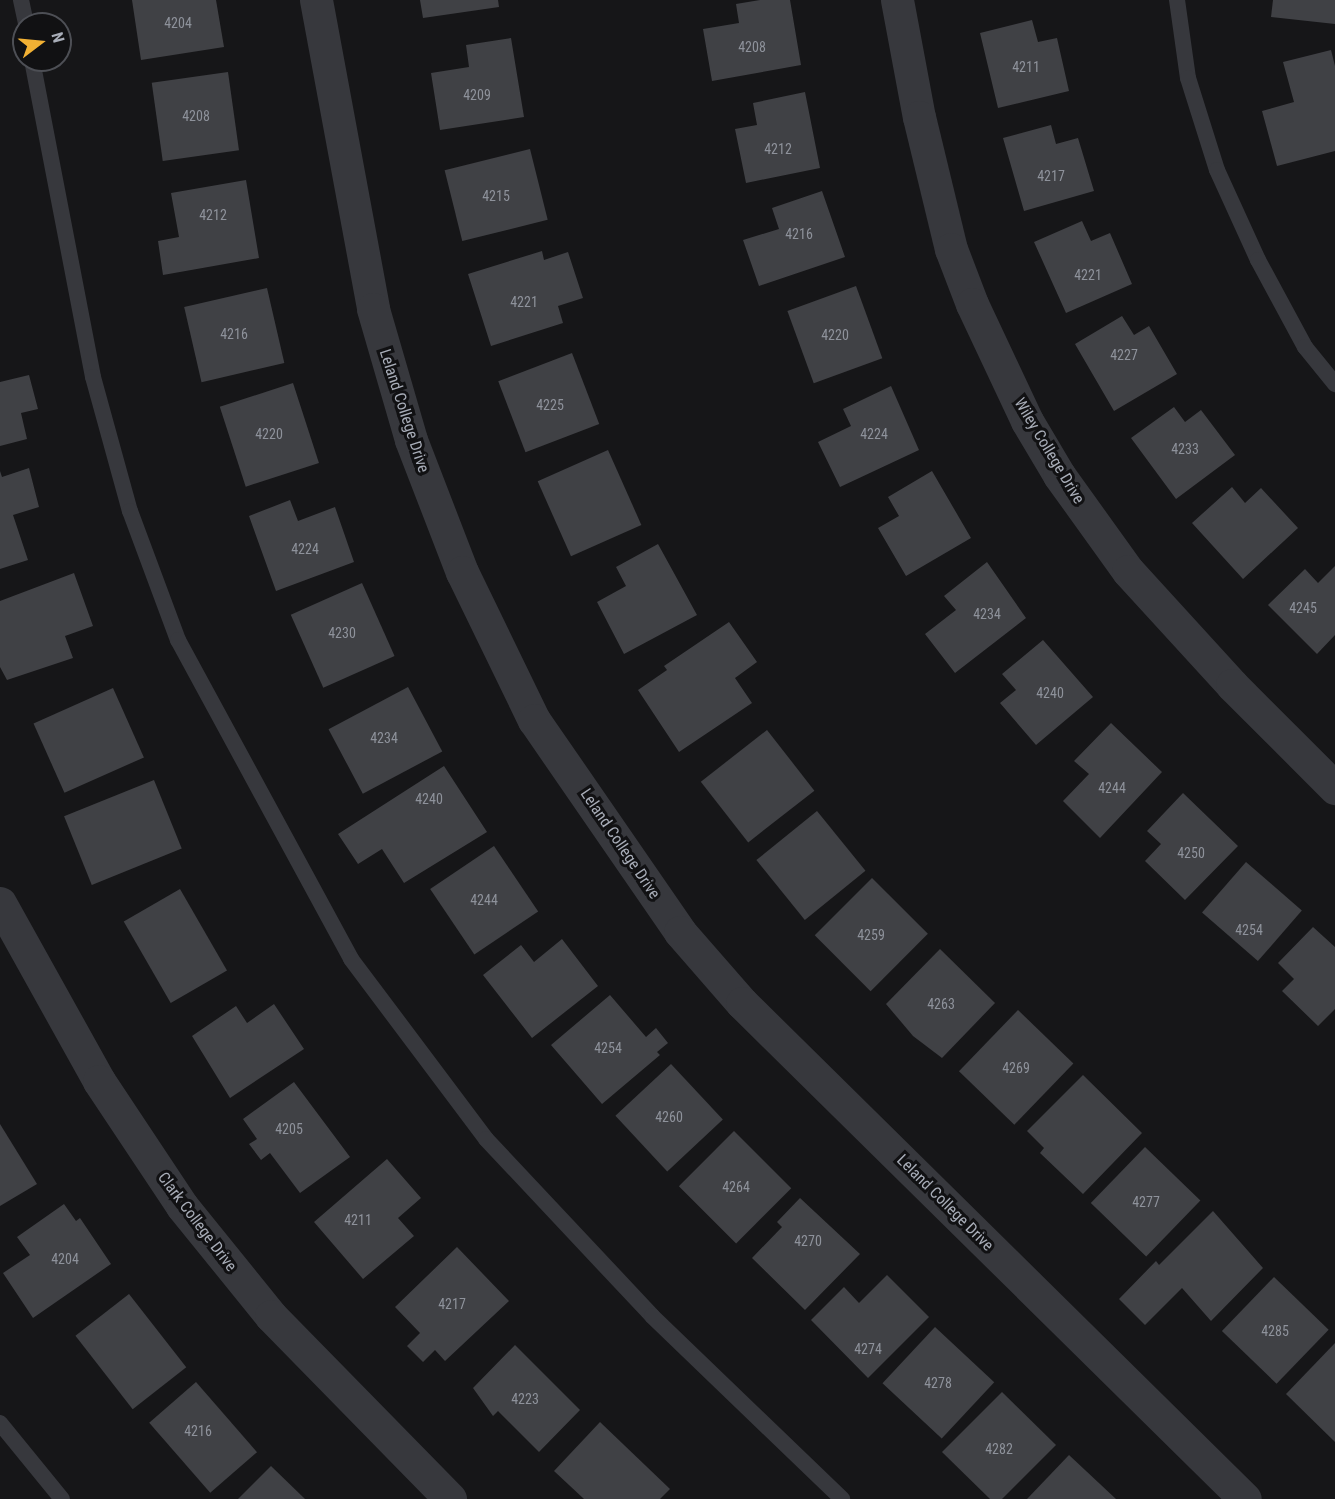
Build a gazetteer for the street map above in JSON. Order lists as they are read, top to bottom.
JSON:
{
  "streets": {
    "street": ["Leland College Drive", "Wiley College Drive", "Clark College Drive"]
  },
  "house_numbers": [
    "4204",
    "4208",
    "4211",
    "4209",
    "4208",
    "4212",
    "4217",
    "4215",
    "4212",
    "4216",
    "4221",
    "4221",
    "4216",
    "4220",
    "4227",
    "4225",
    "4220",
    "4224",
    "4233",
    "4224",
    "4245",
    "4234",
    "4230",
    "4240",
    "4234",
    "4244",
    "4240",
    "4250",
    "4244",
    "4254",
    "4259",
    "4263",
    "4254",
    "4269",
    "4260",
    "4205",
    "4264",
    "4277",
    "4211",
    "4270",
    "4204",
    "4217",
    "4285",
    "4274",
    "4278",
    "4223",
    "4216",
    "4282"
  ],
  "north": "right"
}
